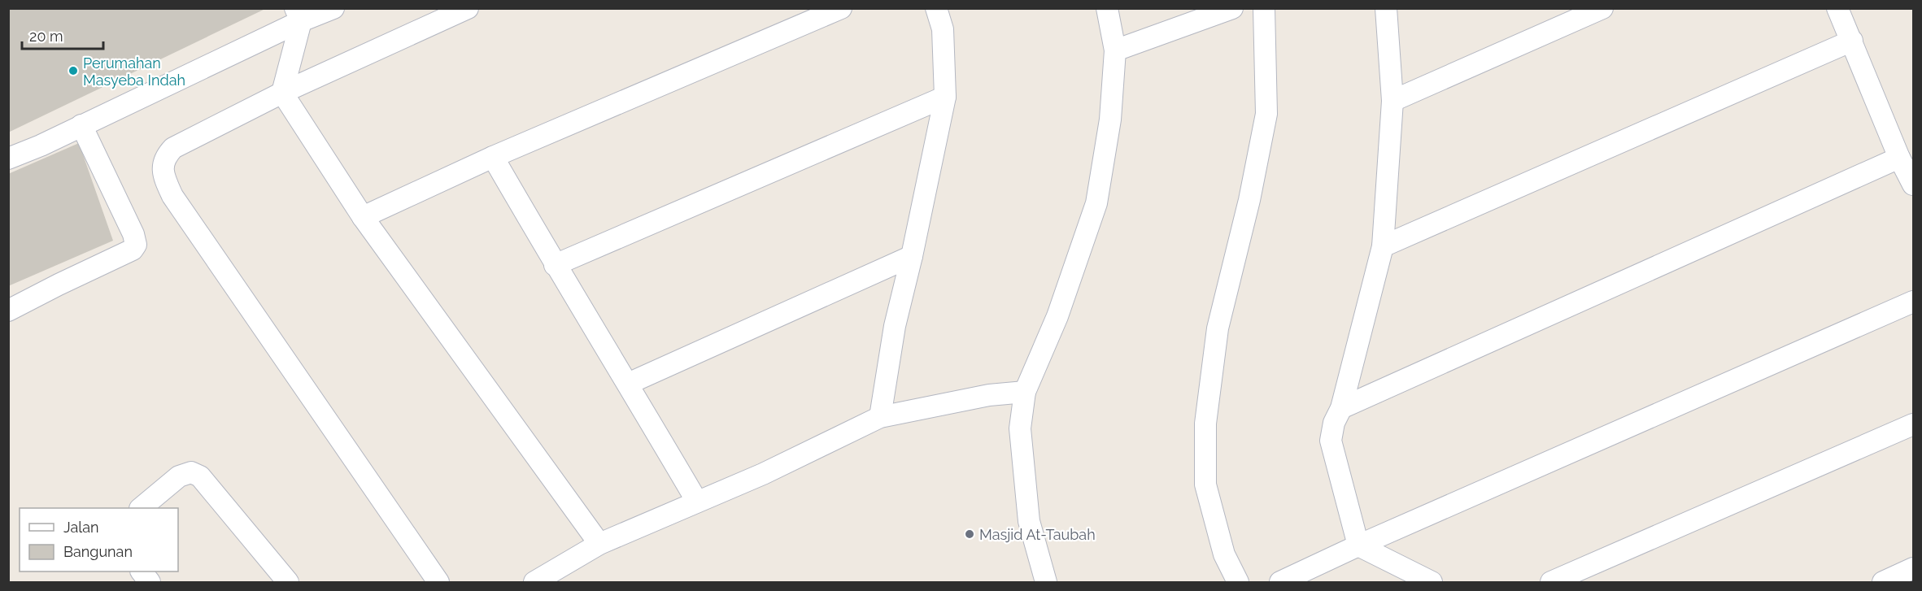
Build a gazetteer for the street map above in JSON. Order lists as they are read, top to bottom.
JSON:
{
  "places": ["Perumahan Masyeba Indah", "Masjid At-Taubah"],
  "legend": ["Jalan", "Bangunan"],
  "scale_bar": "20 m"
}
